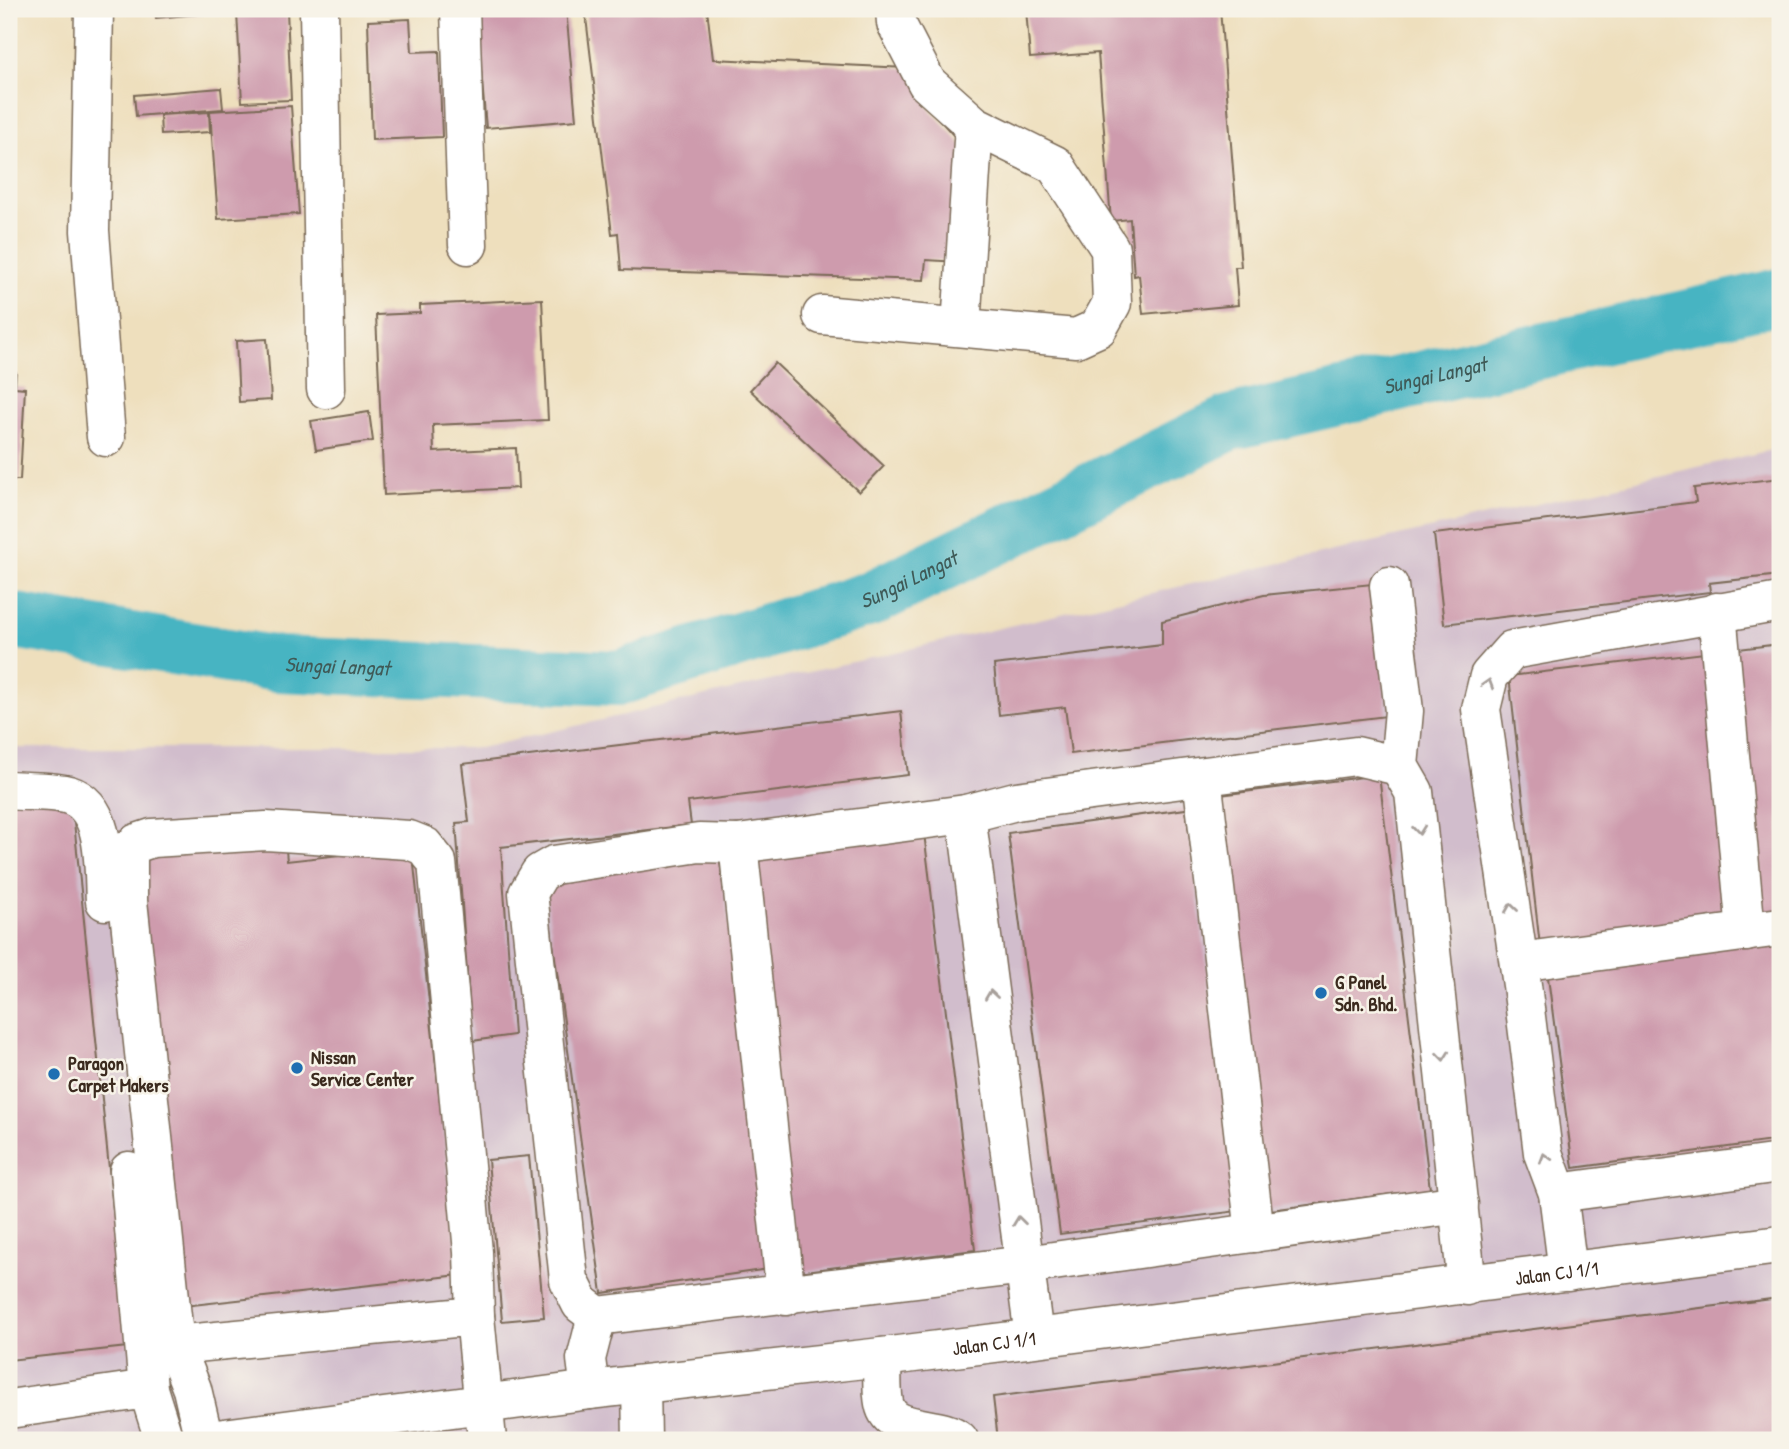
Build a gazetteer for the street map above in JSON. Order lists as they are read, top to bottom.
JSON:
{
  "streets": {
    "street": ["Jalan CJ 1/1"]
  },
  "water": ["Sungai Langat"],
  "places": ["G Panel Sdn. Bhd.", "Nissan Service Center", "Paragon Carpet Makers"]
}
